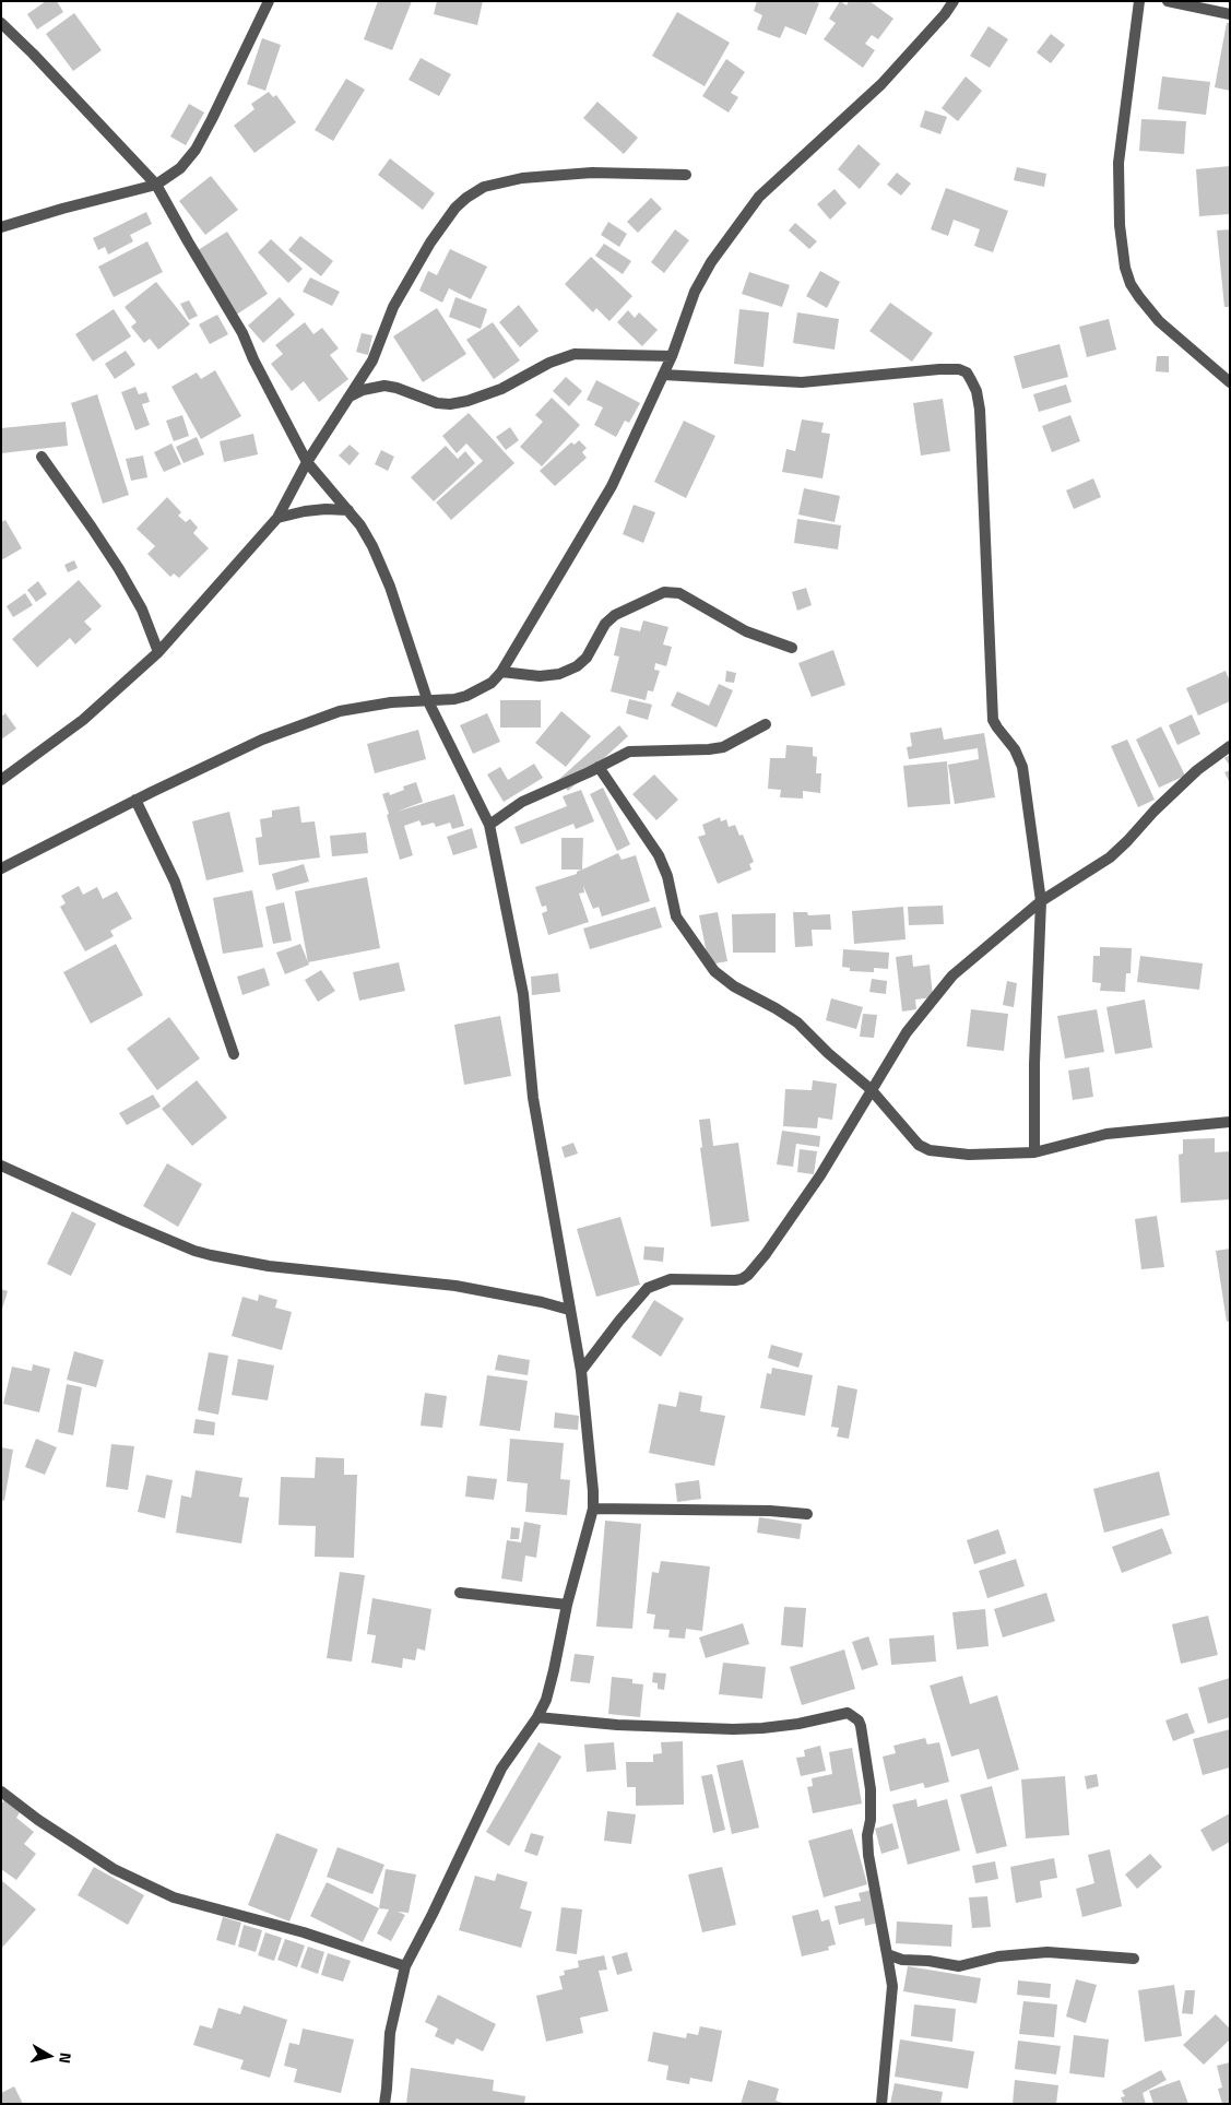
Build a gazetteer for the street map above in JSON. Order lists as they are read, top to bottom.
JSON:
{
  "north": "right"
}
